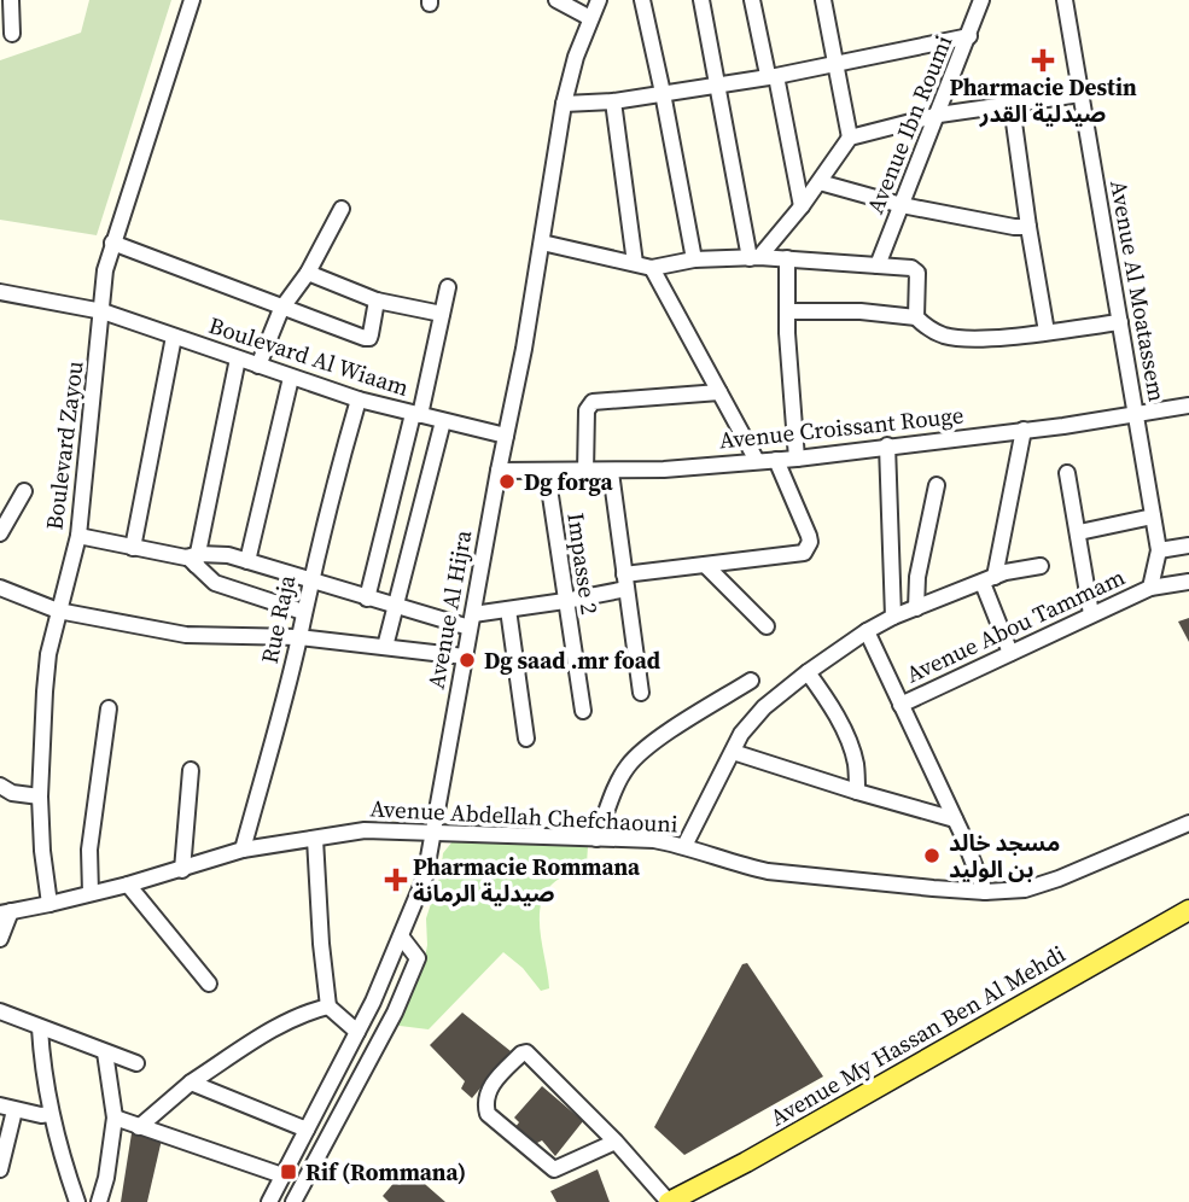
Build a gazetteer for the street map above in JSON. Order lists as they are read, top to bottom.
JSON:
{
  "streets": {
    "main road": ["Avenue My Hassan Ben Al Mehdi"],
    "street": [
      "Avenue Ibn Roumi",
      "Avenue Al Moatassem",
      "Boulevard Al Wiaam",
      "Avenue Croissant Rouge",
      "Boulevard Zayou",
      "Impasse 2",
      "Avenue Al Hijra",
      "Rue Raja",
      "Avenue Abou Tammam",
      "Avenue Abdellah Chefchaouni"
    ]
  },
  "crossings": [
    ["Avenue Al Moatassem", "Avenue Croissant Rouge"],
    ["Avenue Al Moatassem", "Avenue Abou Tammam"],
    ["Boulevard Al Wiaam", "Boulevard Zayou"],
    ["Boulevard Al Wiaam", "Avenue Al Hijra"],
    ["Boulevard Al Wiaam", "Rue Raja"],
    ["Avenue Croissant Rouge", "Impasse 2"],
    ["Avenue Croissant Rouge", "Avenue Al Hijra"],
    ["Boulevard Zayou", "Avenue Abdellah Chefchaouni"],
    ["Avenue Al Hijra", "Avenue Abdellah Chefchaouni"],
    ["Rue Raja", "Avenue Abdellah Chefchaouni"]
  ],
  "places": {
    "health": ["Pharmacie Destin صيدلية القدر", "Pharmacie Rommana صيدلية الرمانة"],
    "other": ["Dg forga", "Dg saad .mr foad", "مسجد خالد بن الوليد"],
    "transit": ["Rif (Rommana)"]
  }
}
